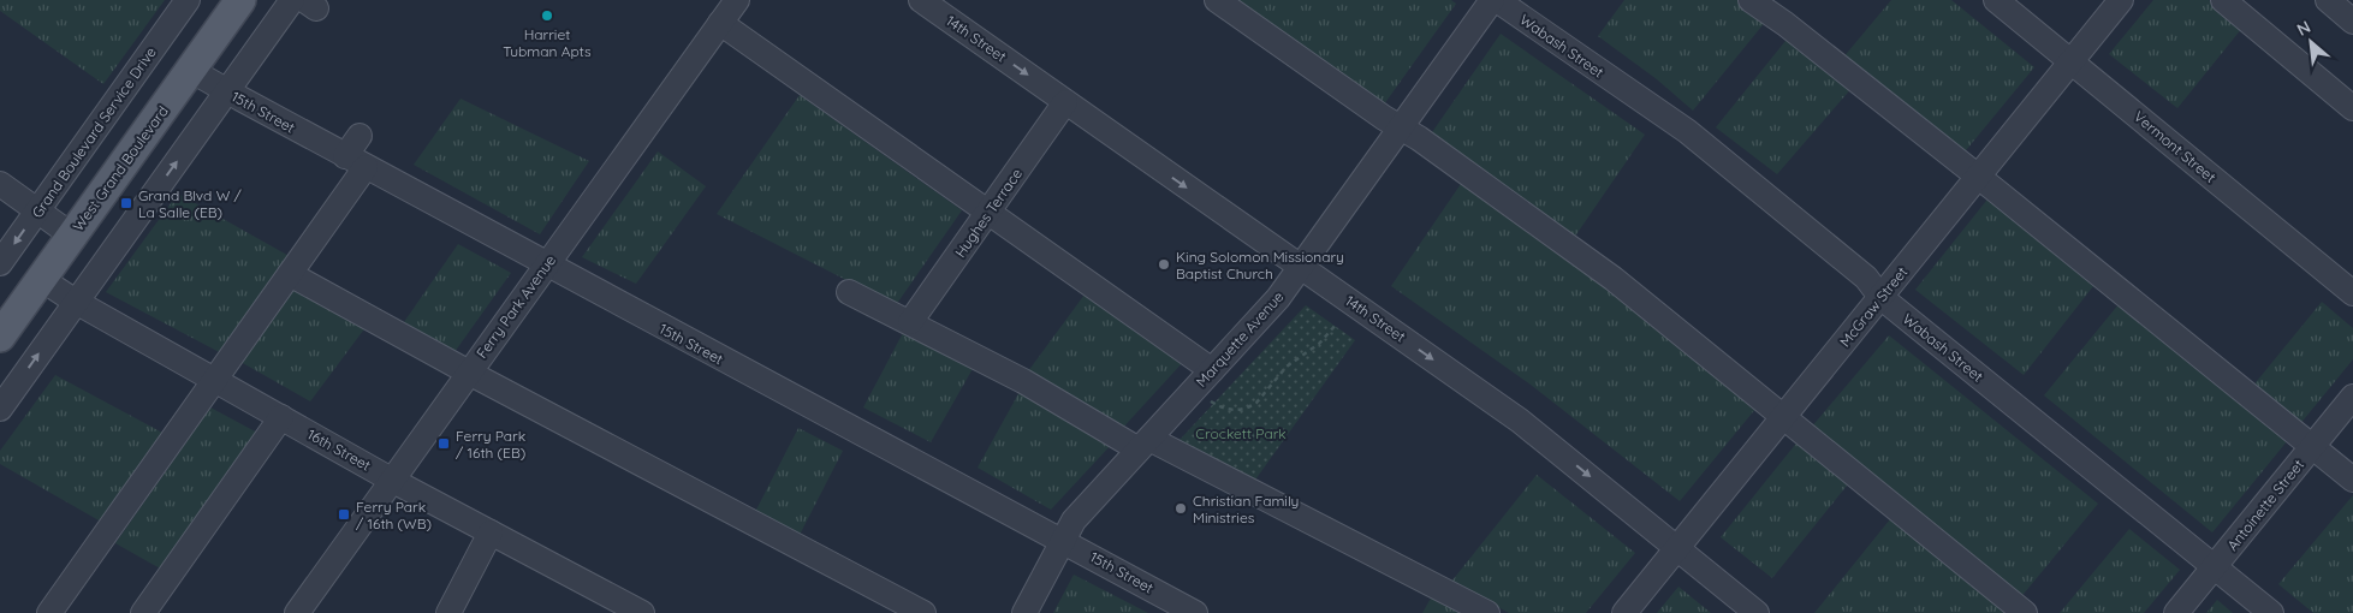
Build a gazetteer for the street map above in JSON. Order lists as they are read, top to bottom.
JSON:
{
  "streets": {
    "main road": ["West Grand Boulevard"],
    "street": [
      "14th Street",
      "Wabash Street",
      "15th Street",
      "Grand Boulevard Service Drive",
      "Vermont Street",
      "Hughes Terrace",
      "Ferry Park Avenue",
      "McGraw Street",
      "Marquette Avenue",
      "16th Street",
      "Antoinette Street"
    ]
  },
  "crossings": [
    ["14th Street", "Hughes Terrace"],
    ["14th Street", "McGraw Street"],
    ["14th Street", "Marquette Avenue"],
    ["Wabash Street", "McGraw Street"],
    ["Wabash Street", "Antoinette Street"],
    ["15th Street", "West Grand Boulevard"],
    ["15th Street", "Ferry Park Avenue"],
    ["15th Street", "Marquette Avenue"],
    ["Vermont Street", "McGraw Street"],
    ["West Grand Boulevard", "16th Street"],
    ["Ferry Park Avenue", "16th Street"]
  ],
  "parks": ["Crockett Park"],
  "places": {
    "other": ["Harriet Tubman Apts", "King Solomon Missionary Baptist Church", "Christian Family Ministries"],
    "transit": ["Grand Blvd W / La Salle (EB)", "Ferry Park / 16th (EB)", "Ferry Park / 16th (WB)"]
  },
  "north": "top left"
}
